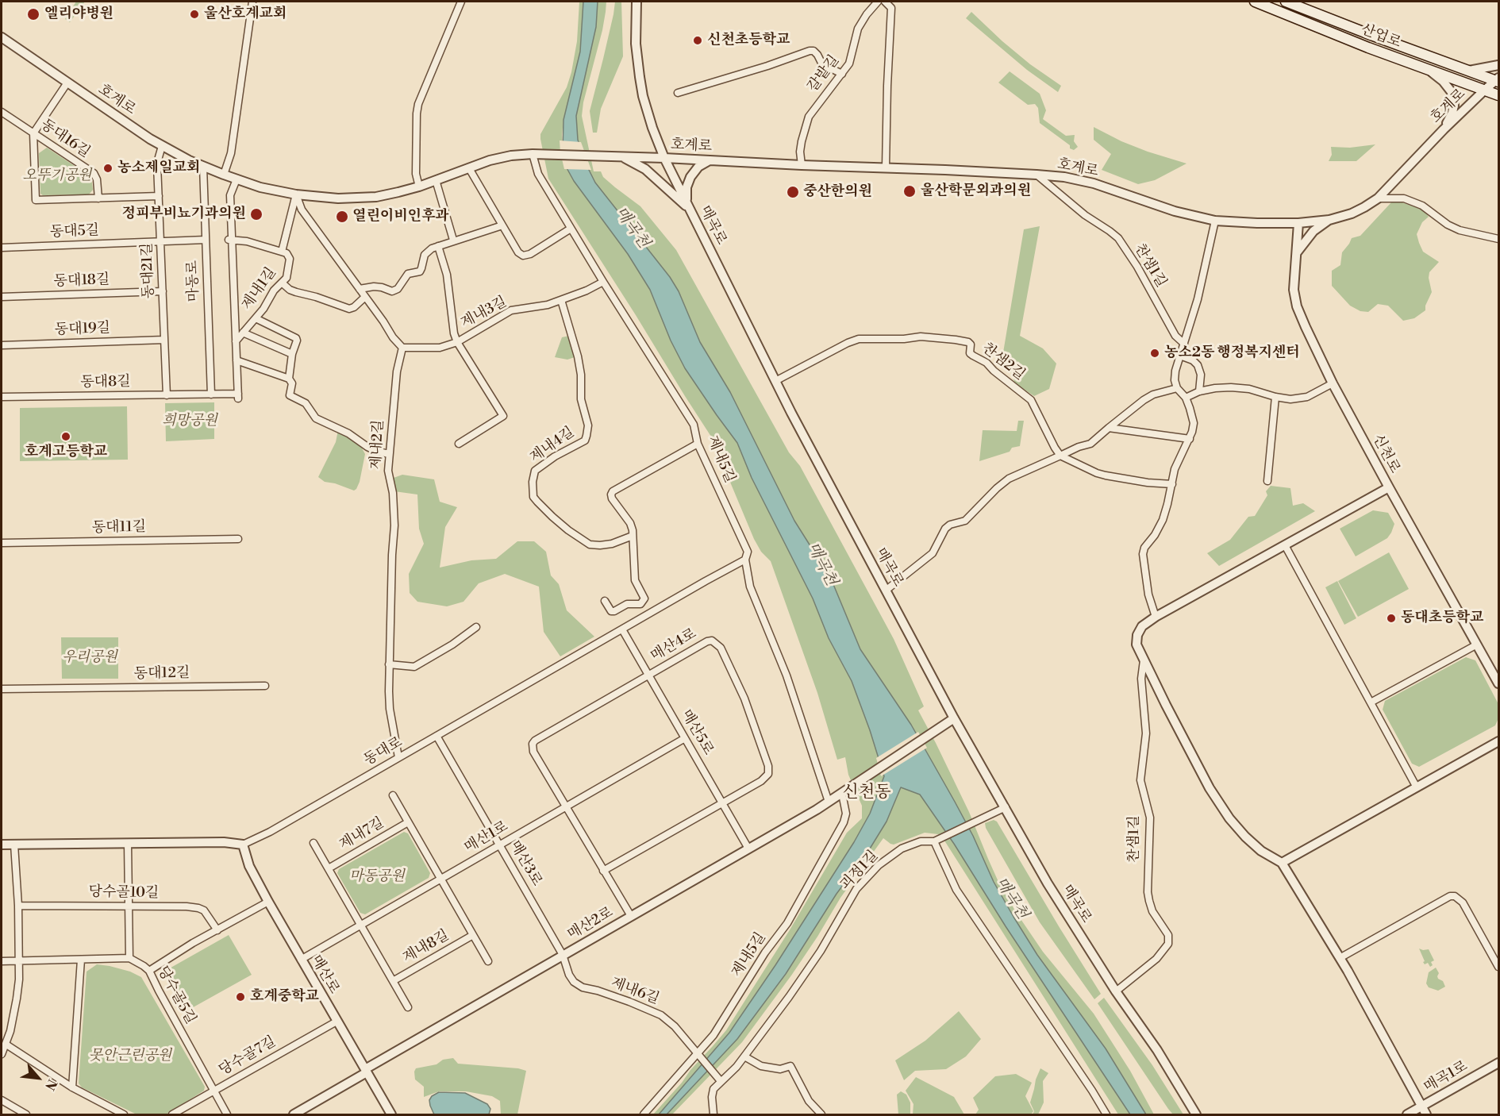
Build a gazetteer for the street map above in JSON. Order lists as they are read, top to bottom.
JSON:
{
  "streets": {
    "main road": ["산업로"],
    "street": [
      "갈밭길",
      "호계로",
      "동대16길",
      "매곡로",
      "동대5길",
      "찬샘1길",
      "동대21길",
      "동대18길",
      "마동로",
      "제내1길",
      "제내3길",
      "동대19길",
      "찬샘2길",
      "동대8길",
      "제내2길",
      "제내4길",
      "신천로",
      "제내5길",
      "동대11길",
      "매산4로",
      "동대12길",
      "매산5로",
      "동대로",
      "제내7길",
      "매산1로",
      "매산3로",
      "괴정1길",
      "당수골10길",
      "매산2로",
      "제내8길",
      "매산로",
      "제내6길",
      "당수골5길",
      "당수골7길",
      "매곡1로"
    ]
  },
  "crossings": [
    ["산업로", "호계로"],
    ["갈밭길", "호계로"],
    ["호계로", "매곡로"],
    ["호계로", "찬샘1길"],
    ["호계로", "동대21길"],
    ["호계로", "마동로"],
    ["호계로", "제내1길"],
    ["호계로", "신천로"],
    ["호계로", "제내5길"],
    ["매곡로", "찬샘1길"],
    ["매곡로", "찬샘2길"],
    ["매곡로", "괴정1길"],
    ["매곡로", "매산2로"],
    ["동대5길", "동대21길"],
    ["동대5길", "마동로"],
    ["동대21길", "동대18길"],
    ["동대21길", "동대19길"],
    ["동대21길", "동대8길"],
    ["마동로", "동대8길"],
    ["제내3길", "제내2길"],
    ["제내3길", "제내4길"],
    ["제내3길", "제내5길"],
    ["제내2길", "동대로"],
    ["제내5길", "동대로"],
    ["제내5길", "매산2로"],
    ["제내5길", "제내6길"],
    ["매산4로", "매산5로"],
    ["매산4로", "매산1로"],
    ["매산4로", "매산2로"],
    ["매산5로", "동대로"],
    ["매산5로", "매산1로"],
    ["매산5로", "매산2로"],
    ["동대로", "매산3로"],
    ["동대로", "매산로"],
    ["매산1로", "매산3로"],
    ["매산1로", "제내8길"],
    ["매산1로", "매산로"],
    ["매산3로", "매산2로"],
    ["매산3로", "제내6길"],
    ["괴정1길", "제내6길"],
    ["매산2로", "매산로"],
    ["매산2로", "제내6길"],
    ["매산로", "당수골7길"],
    ["당수골5길", "당수골7길"]
  ],
  "districts": ["신천동"],
  "water": ["매곡천"],
  "parks": [
    "오뚜기공원",
    "희망공원",
    "우리공원",
    "마동공원",
    "못안근린공원"
  ],
  "places": [
    "엘리야병원",
    "울산호계교회",
    "신천초등학교",
    "농소제일교회",
    "울산학문외과의원",
    "중산한의원",
    "정피부비뇨기과의원",
    "열린이비인후과",
    "농소2동 행정복지센터",
    "호계고등학교",
    "동대초등학교",
    "호계중학교"
  ],
  "north": "bottom right"
}
